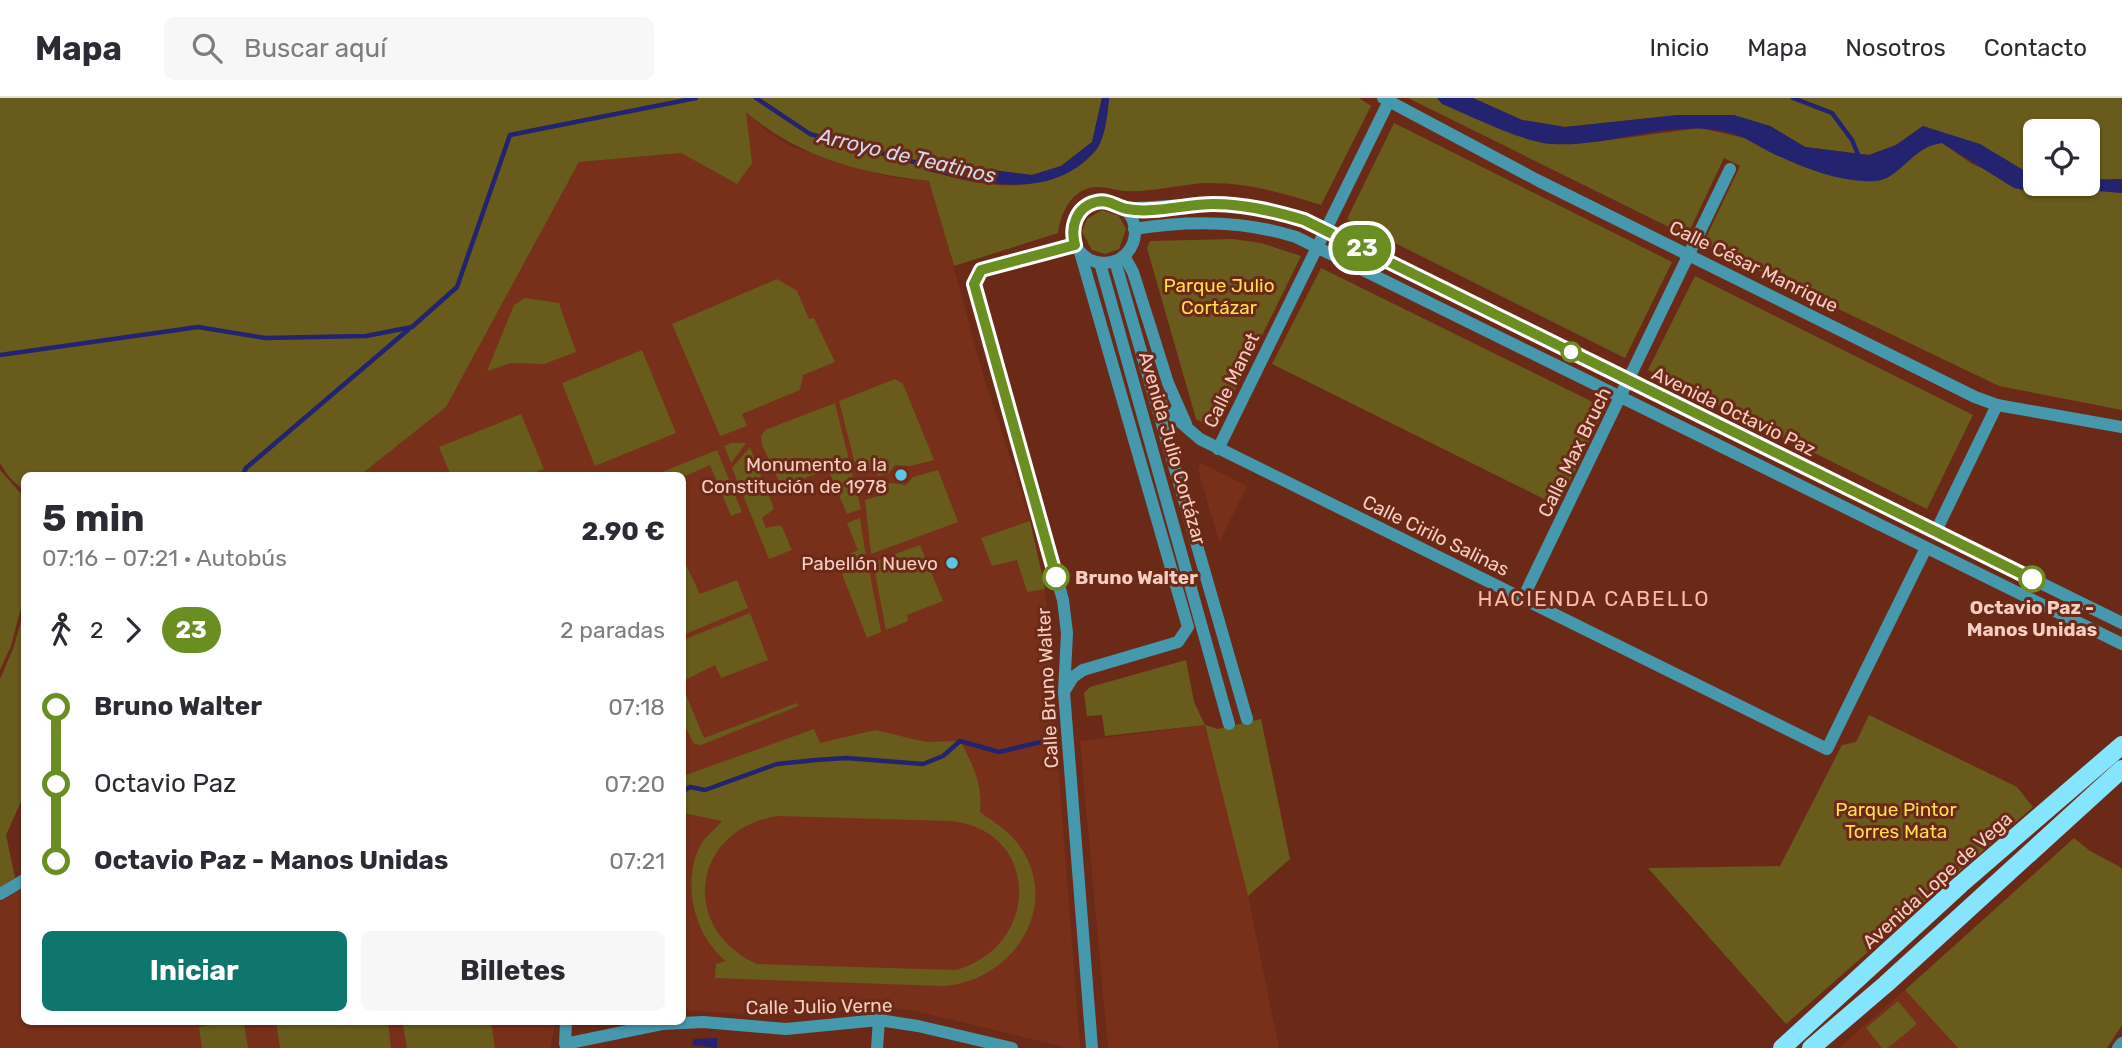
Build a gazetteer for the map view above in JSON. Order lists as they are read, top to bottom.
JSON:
{
  "streets": {
    "main road": ["Avenida Lope de Vega"],
    "street": [
      "Calle César Manrique",
      "Calle Manet",
      "Avenida Octavio Paz",
      "Avenida Julio Cortázar",
      "Calle Max Bruch",
      "Calle Cirilo Salinas",
      "Calle Bruno Walter",
      "Calle Julio Verne"
    ]
  },
  "crossings": [
    ["Calle César Manrique", "Calle Manet"],
    ["Calle César Manrique", "Calle Max Bruch"],
    ["Calle Manet", "Avenida Octavio Paz"],
    ["Calle Manet", "Calle Cirilo Salinas"],
    ["Avenida Octavio Paz", "Avenida Julio Cortázar"],
    ["Avenida Octavio Paz", "Calle Max Bruch"],
    ["Avenida Octavio Paz", "Calle Cirilo Salinas"],
    ["Avenida Octavio Paz", "Calle Bruno Walter"],
    ["Avenida Julio Cortázar", "Calle Cirilo Salinas"],
    ["Avenida Julio Cortázar", "Calle Bruno Walter"],
    ["Calle Max Bruch", "Calle Cirilo Salinas"]
  ],
  "districts": ["HACIENDA CABELLO"],
  "water": ["Arroyo de Teatinos"],
  "parks": ["Parque Julio Cortázar", "Parque Pintor Torres Mata"],
  "places": [
    "Monumento a la Constitución de 1978",
    "Pabellón Nuevo",
    "Bruno Walter",
    "Octavio Paz - Manos Unidas"
  ],
  "lines": ["bus line 23"],
  "page": {
    "header": "Mapa",
    "search": "Buscar aquí",
    "nav": [
      "Inicio",
      "Mapa",
      "Nosotros",
      "Contacto"
    ],
    "on_map": "23",
    "heading": ["5 min", "07:16 – 07:21 · Autobús", "2.90 €"],
    "legs": ["2", "23", "2 paradas"],
    "list": [
      {
        "name": "Bruno Walter",
        "value": "07:18"
      },
      {
        "name": "Octavio Paz",
        "value": "07:20"
      },
      {
        "name": "Octavio Paz - Manos Unidas",
        "value": "07:21"
      }
    ],
    "buttons": ["Iniciar", "Billetes"]
  }
}
